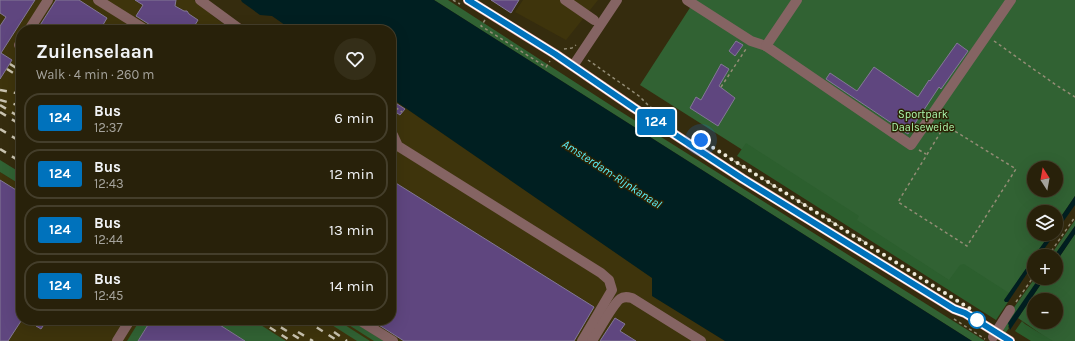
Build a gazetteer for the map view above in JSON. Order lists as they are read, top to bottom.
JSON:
{
  "water": ["Amsterdam-Rijnkanaal"],
  "parks": ["Sportpark Daalseweide"],
  "lines": ["bus line 124"],
  "north": "top",
  "page": {
    "on_map": "124",
    "heading": ["Zuilenselaan", "Walk · 4 min · 260 m"],
    "list": [
      {
        "mark": "124",
        "name": "Bus",
        "note": "12:37",
        "value": "6 min"
      },
      {
        "mark": "124",
        "name": "Bus",
        "note": "12:43",
        "value": "12 min"
      },
      {
        "mark": "124",
        "name": "Bus",
        "note": "12:44",
        "value": "13 min"
      },
      {
        "mark": "124",
        "name": "Bus",
        "note": "12:45",
        "value": "14 min"
      }
    ],
    "map_buttons": ["+", "−"]
  }
}
